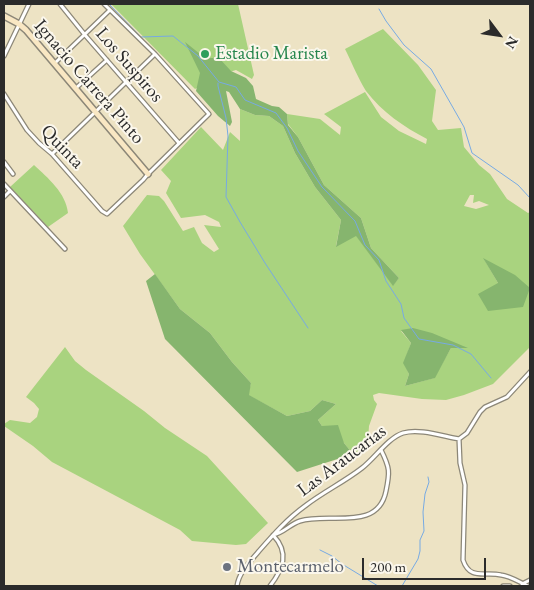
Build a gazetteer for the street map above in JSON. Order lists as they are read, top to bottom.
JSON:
{
  "streets": {
    "street": [
      "Los Suspiros",
      "Ignacio Carrera Pinto",
      "Quinta",
      "Las Araucarias"
    ]
  },
  "crossings": [
    ["Ignacio Carrera Pinto", "Quinta"]
  ],
  "places": ["Estadio Marista", "Montecarmelo"],
  "scale_bar": "200 m",
  "north": "bottom right"
}
